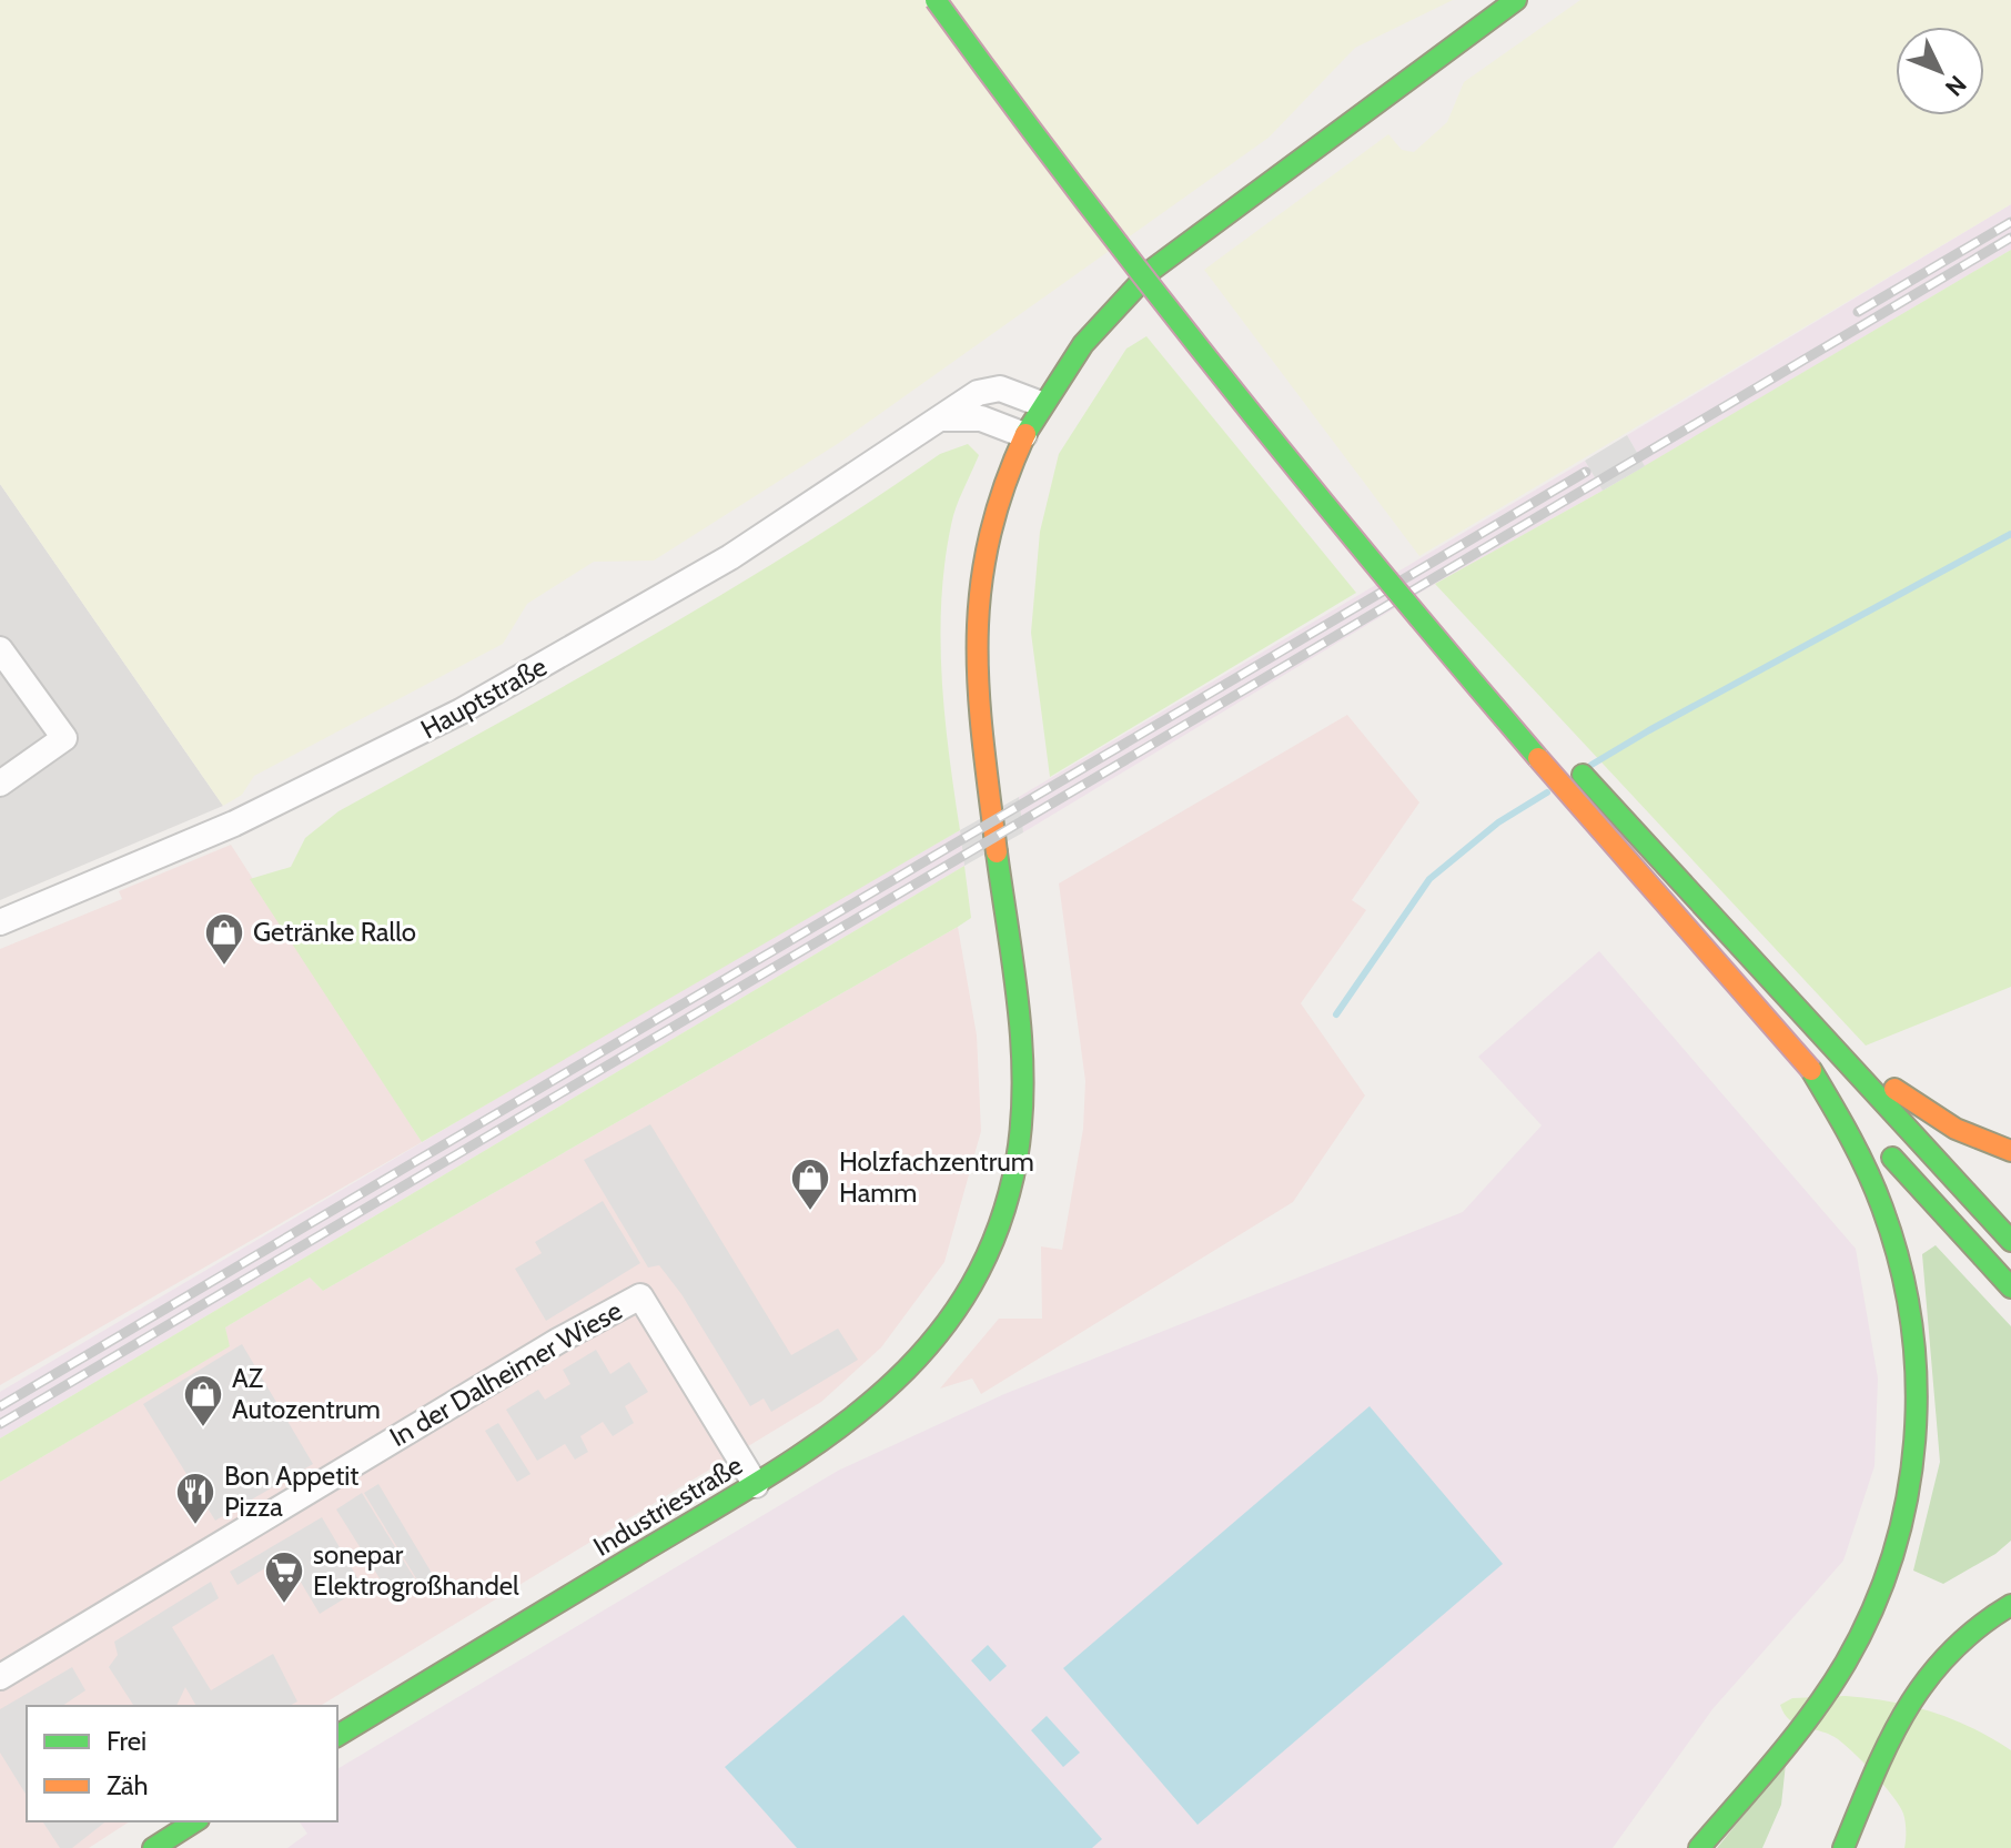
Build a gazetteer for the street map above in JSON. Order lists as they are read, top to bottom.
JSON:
{
  "streets": {
    "main road": ["Industriestraße"],
    "street": ["Hauptstraße", "In der Dalheimer Wiese"]
  },
  "crossings": [
    ["Hauptstraße", "Industriestraße"],
    ["In der Dalheimer Wiese", "Industriestraße"]
  ],
  "places": {
    "shop": ["Getränke Rallo", "Holzfachzentrum Hamm", "AZ Autozentrum"],
    "restaurant": ["Bon Appetit Pizza"],
    "supermarket": ["sonepar Elektrogroßhandel"]
  },
  "legend": ["Frei", "Zäh"],
  "north": "bottom right"
}
